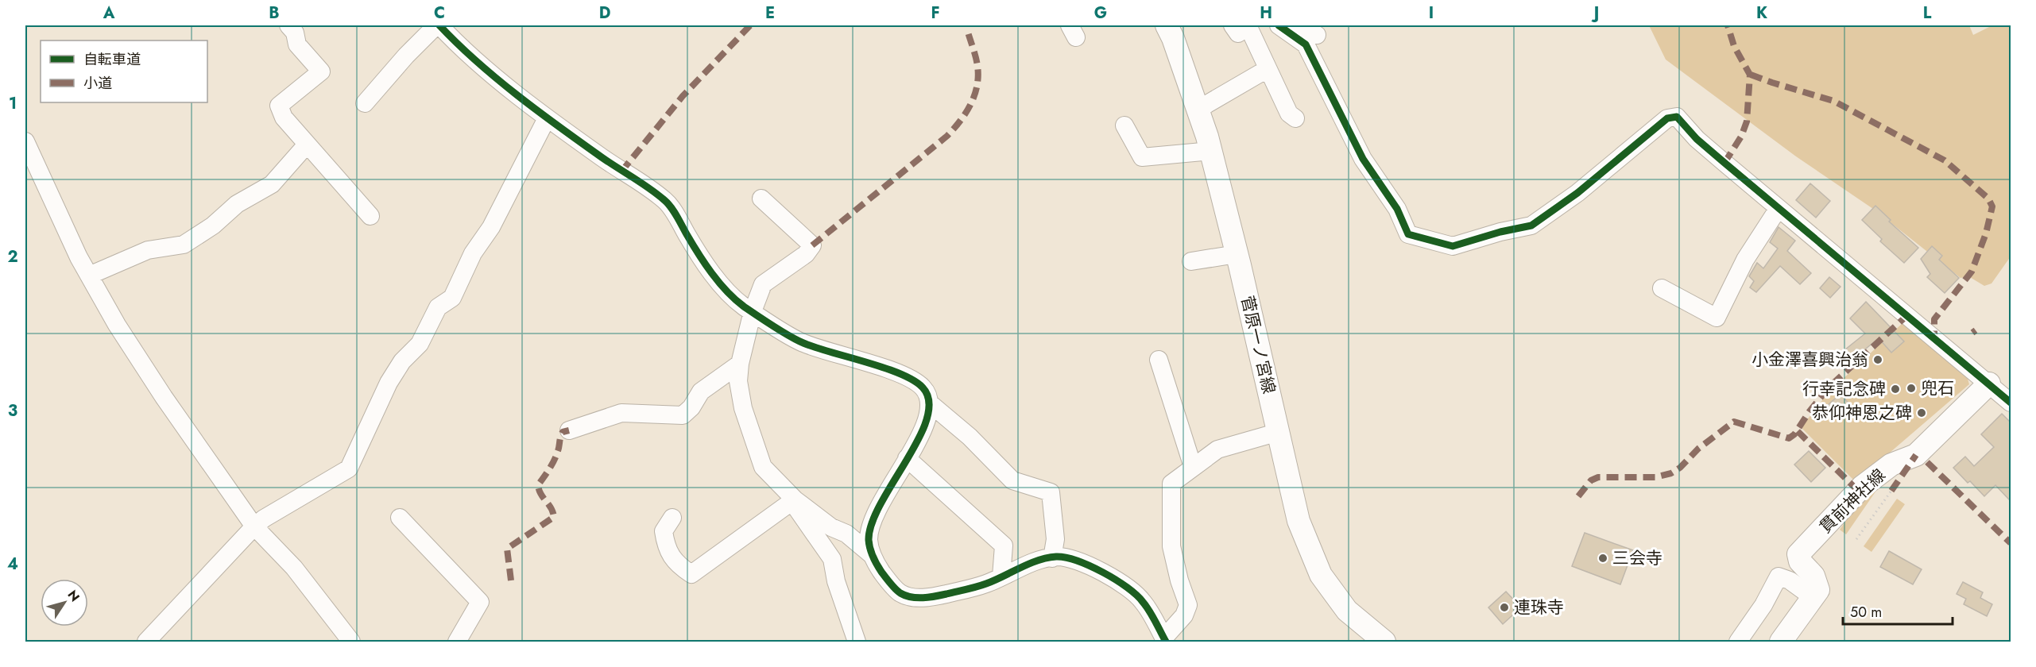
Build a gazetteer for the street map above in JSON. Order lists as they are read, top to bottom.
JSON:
{
  "streets": {
    "main road": ["菅原一ノ宮線", "貫前神社線"]
  },
  "places": [
    "小金澤喜興治翁",
    "兜石",
    "行幸記念碑",
    "恭仰神恩之碑",
    "三会寺",
    "連珠寺"
  ],
  "legend": ["自転車道", "小道"],
  "scale_bar": "50 m",
  "north": "top right",
  "grid": {
    "columns": [
      "A",
      "B",
      "C",
      "D",
      "E",
      "F",
      "G",
      "H",
      "I",
      "J",
      "K",
      "L"
    ],
    "rows": [
      "1",
      "2",
      "3",
      "4"
    ]
  }
}
